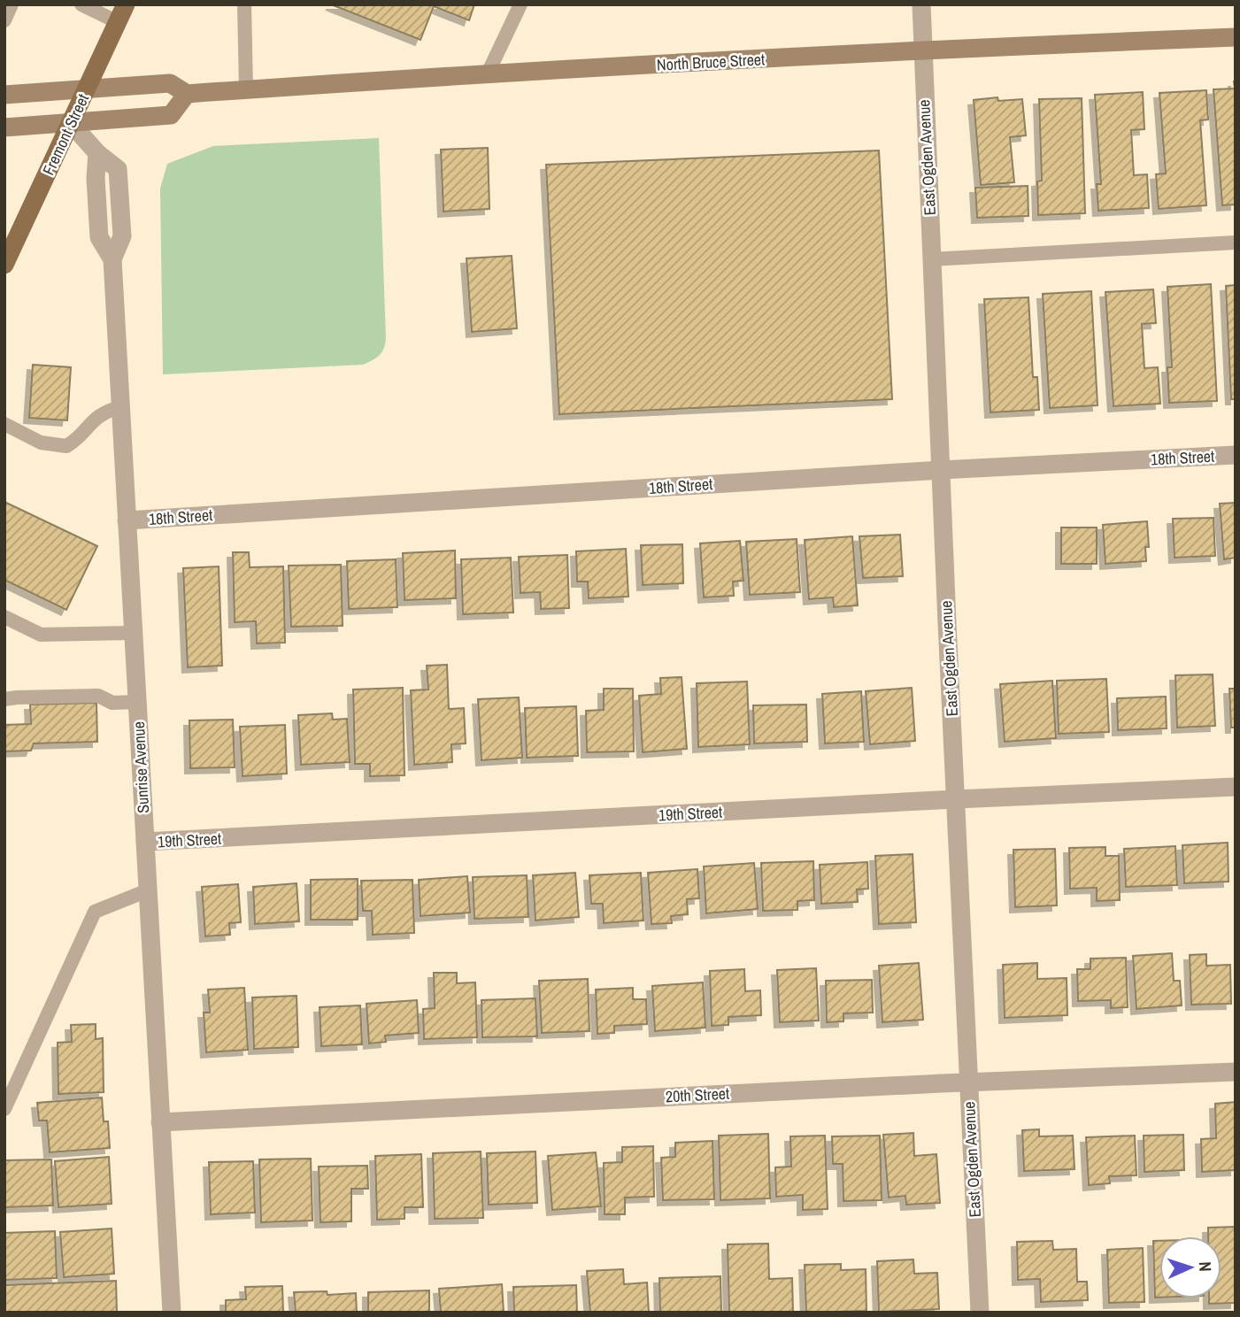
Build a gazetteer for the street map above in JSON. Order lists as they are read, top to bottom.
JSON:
{
  "streets": {
    "main road": ["Fremont Street"],
    "street": [
      "North Bruce Street",
      "East Ogden Avenue",
      "18th Street",
      "Sunrise Avenue",
      "19th Street",
      "20th Street"
    ]
  },
  "crossings": [
    ["North Bruce Street", "Fremont Street"],
    ["North Bruce Street", "East Ogden Avenue"],
    ["Fremont Street", "Sunrise Avenue"],
    ["East Ogden Avenue", "18th Street"],
    ["East Ogden Avenue", "19th Street"],
    ["East Ogden Avenue", "20th Street"],
    ["18th Street", "Sunrise Avenue"],
    ["Sunrise Avenue", "19th Street"],
    ["Sunrise Avenue", "20th Street"]
  ],
  "north": "right"
}
